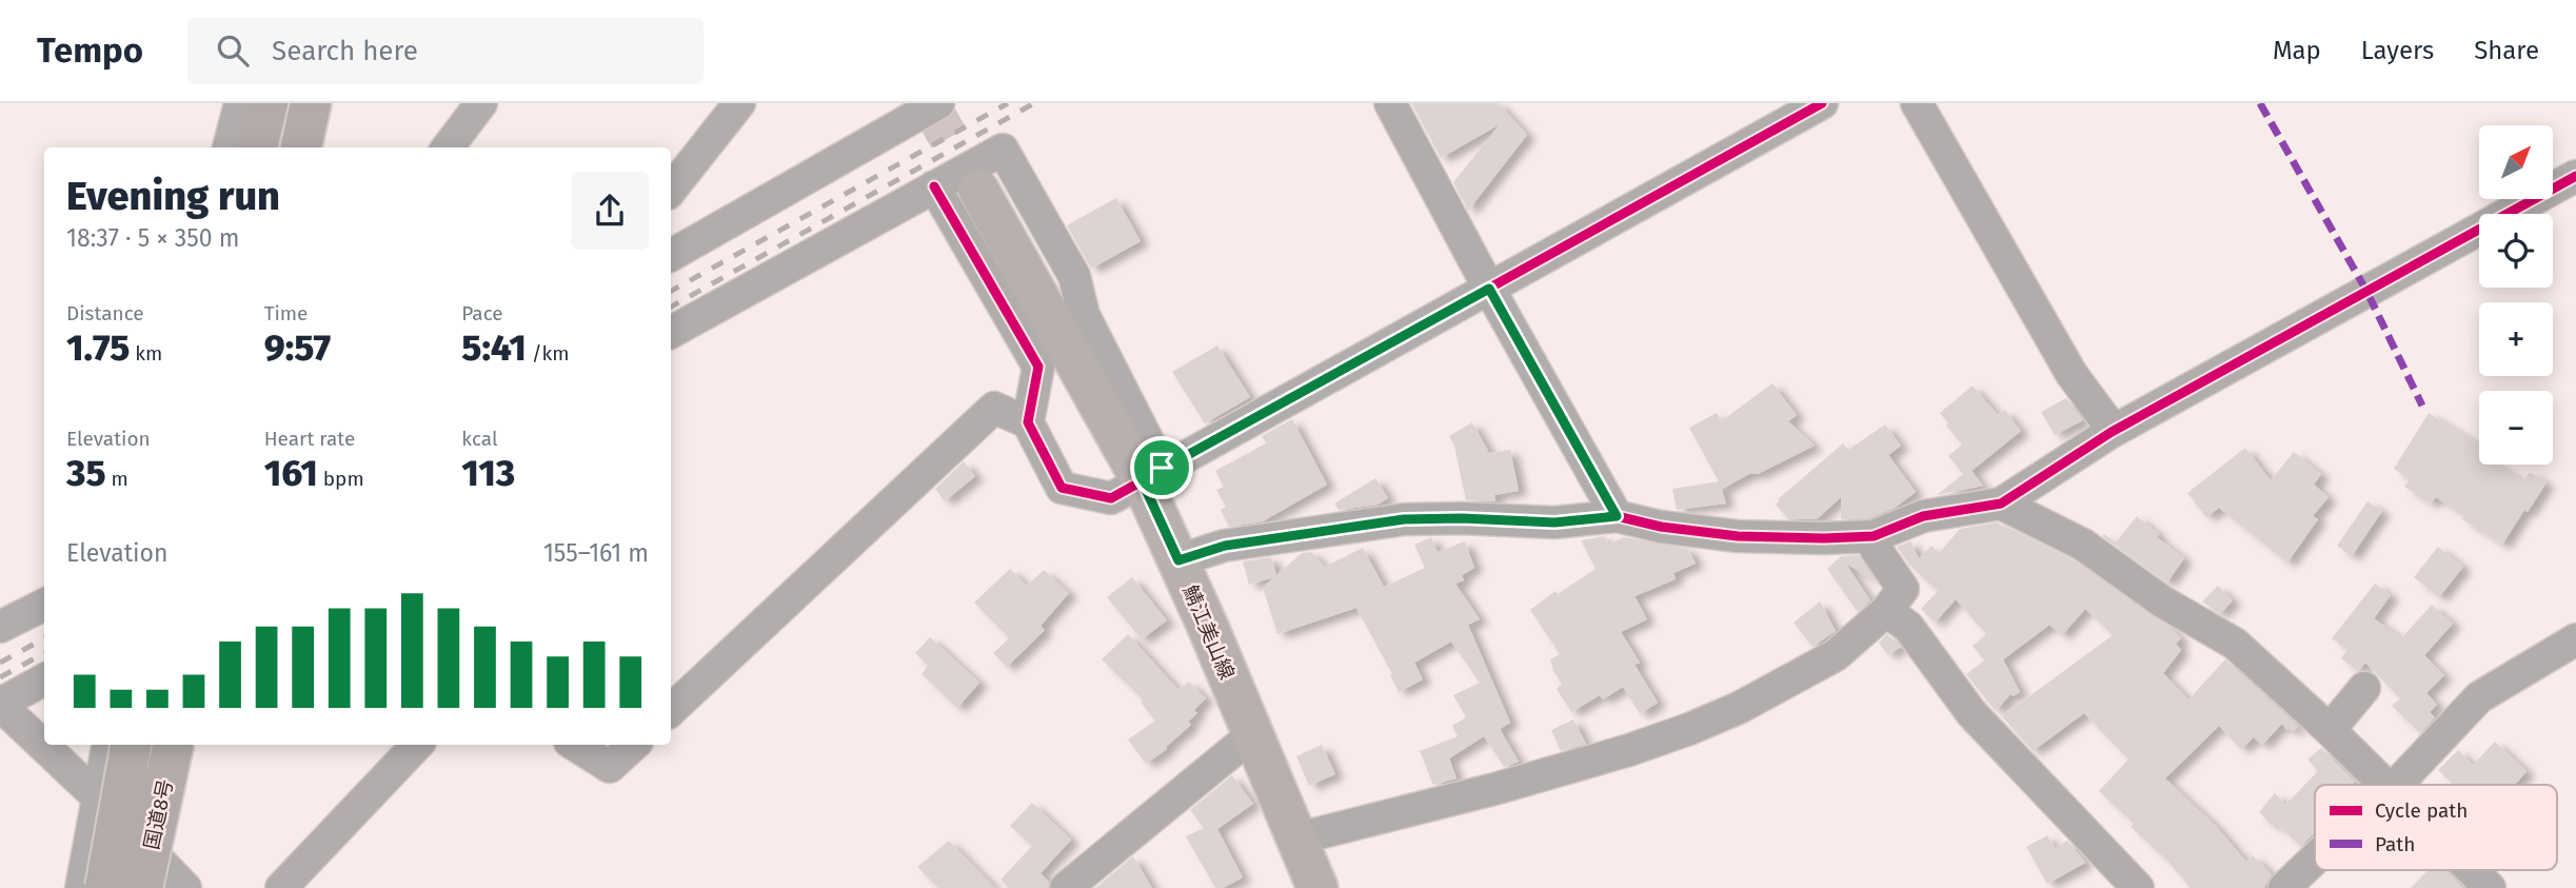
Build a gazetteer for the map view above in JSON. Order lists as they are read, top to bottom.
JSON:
{
  "streets": {
    "highway": ["国道8号"],
    "main road": ["鯖江美山線"]
  },
  "legend": ["Cycle path", "Path"],
  "north": "top right",
  "page": {
    "header": "Tempo",
    "search": "Search here",
    "nav": ["Map", "Layers", "Share"],
    "map_buttons": ["+", "−"],
    "heading": ["Evening run", "18:37 · 5 × 350 m"],
    "stats": [
      ["Distance", "1.75 km"],
      ["Time", "9:57"],
      ["Pace", "5:41 /km"],
      ["Elevation", "35 m"],
      ["Heart rate", "161 bpm"],
      ["kcal", "113"]
    ],
    "chart": ["Elevation", "155–161 m"]
  }
}
